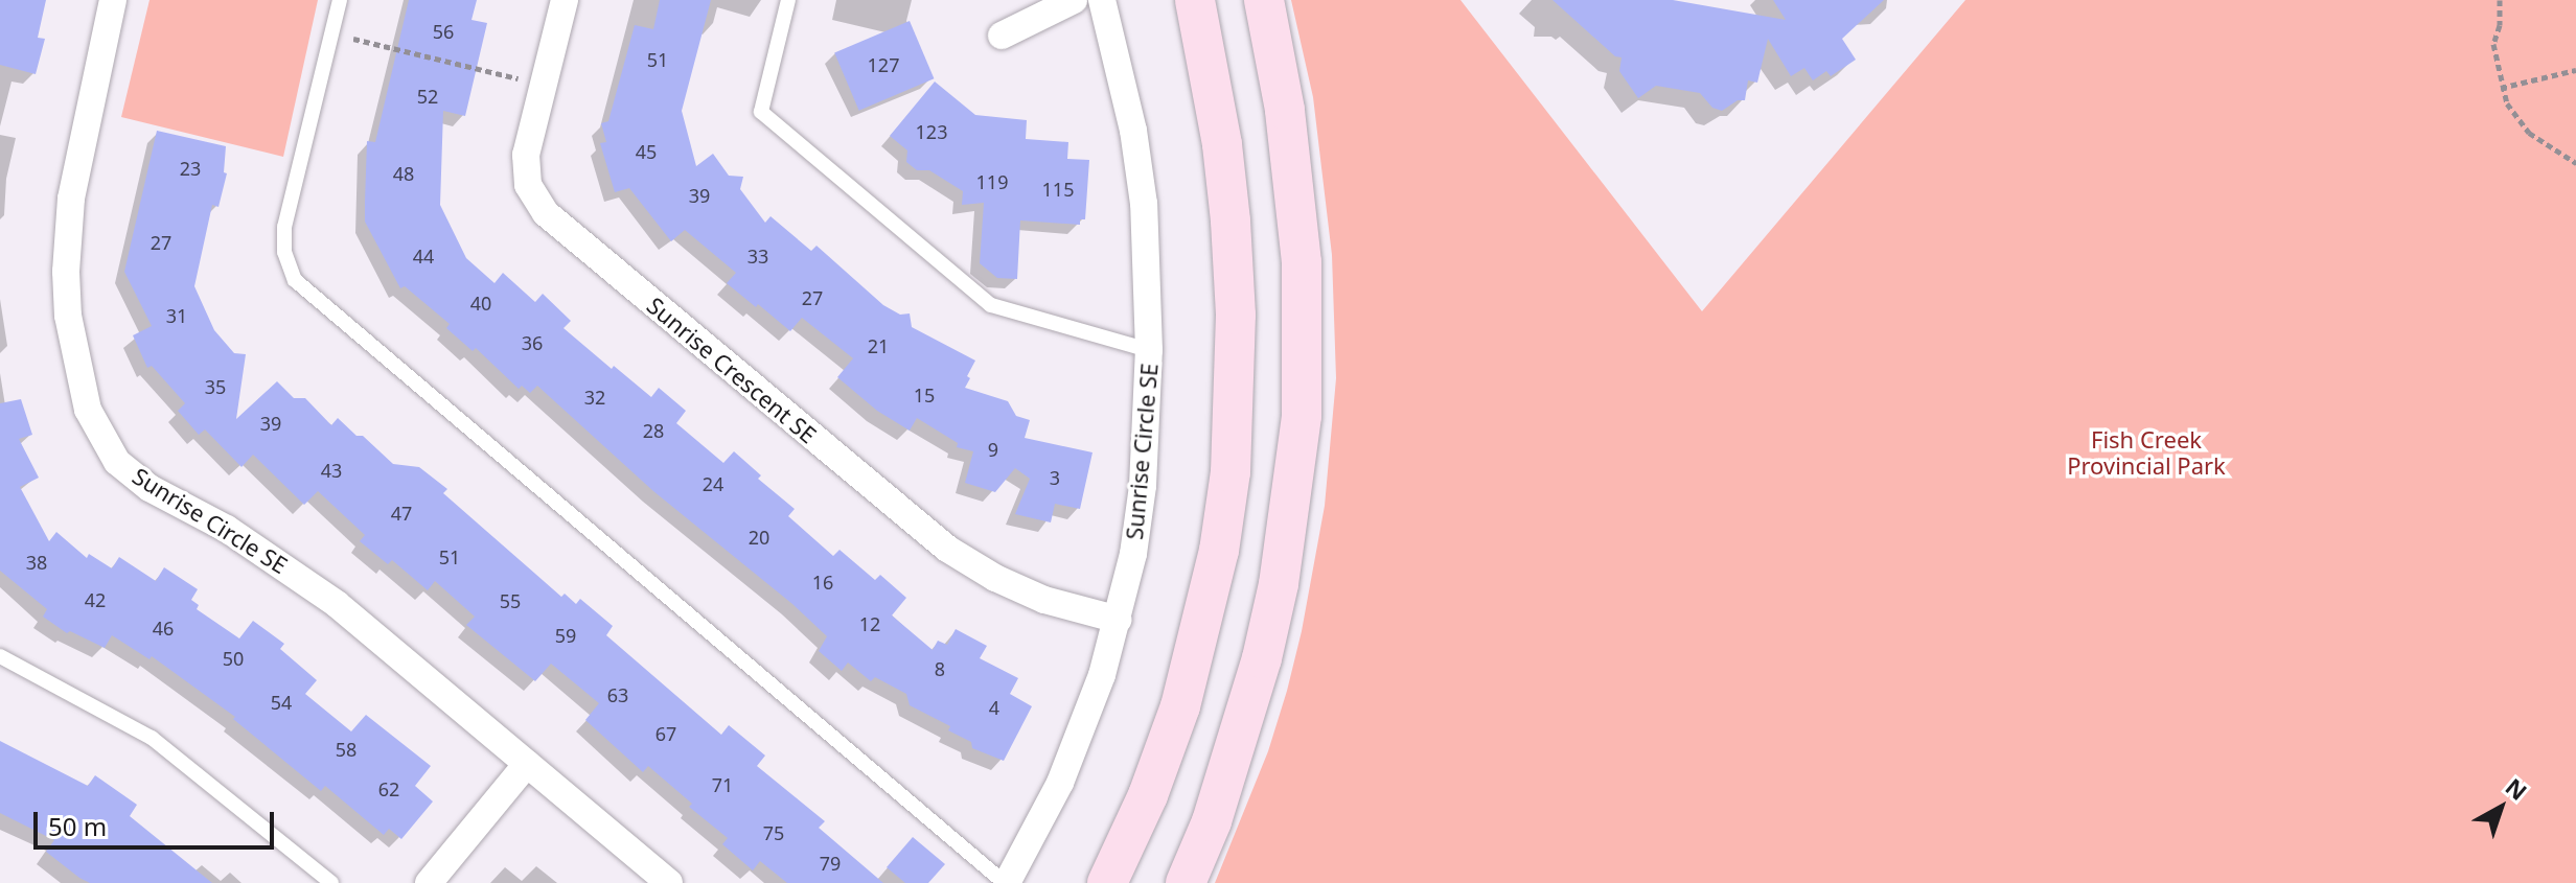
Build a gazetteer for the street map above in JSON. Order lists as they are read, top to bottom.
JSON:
{
  "streets": {
    "street": ["Sunrise Crescent SE", "Sunrise Circle SE"]
  },
  "crossings": [
    ["Sunrise Crescent SE", "Sunrise Circle SE"]
  ],
  "parks": ["Fish Creek Provincial Park"],
  "house_numbers": [
    "56",
    "51",
    "127",
    "52",
    "123",
    "45",
    "23",
    "48",
    "119",
    "115",
    "39",
    "27",
    "44",
    "33",
    "27",
    "40",
    "31",
    "36",
    "21",
    "35",
    "15",
    "32",
    "39",
    "28",
    "9",
    "43",
    "3",
    "24",
    "47",
    "20",
    "51",
    "38",
    "16",
    "42",
    "55",
    "12",
    "46",
    "59",
    "50",
    "8",
    "63",
    "54",
    "4",
    "67",
    "58",
    "71",
    "62",
    "75",
    "79"
  ],
  "scale_bar": "50 m",
  "north": "top right"
}
